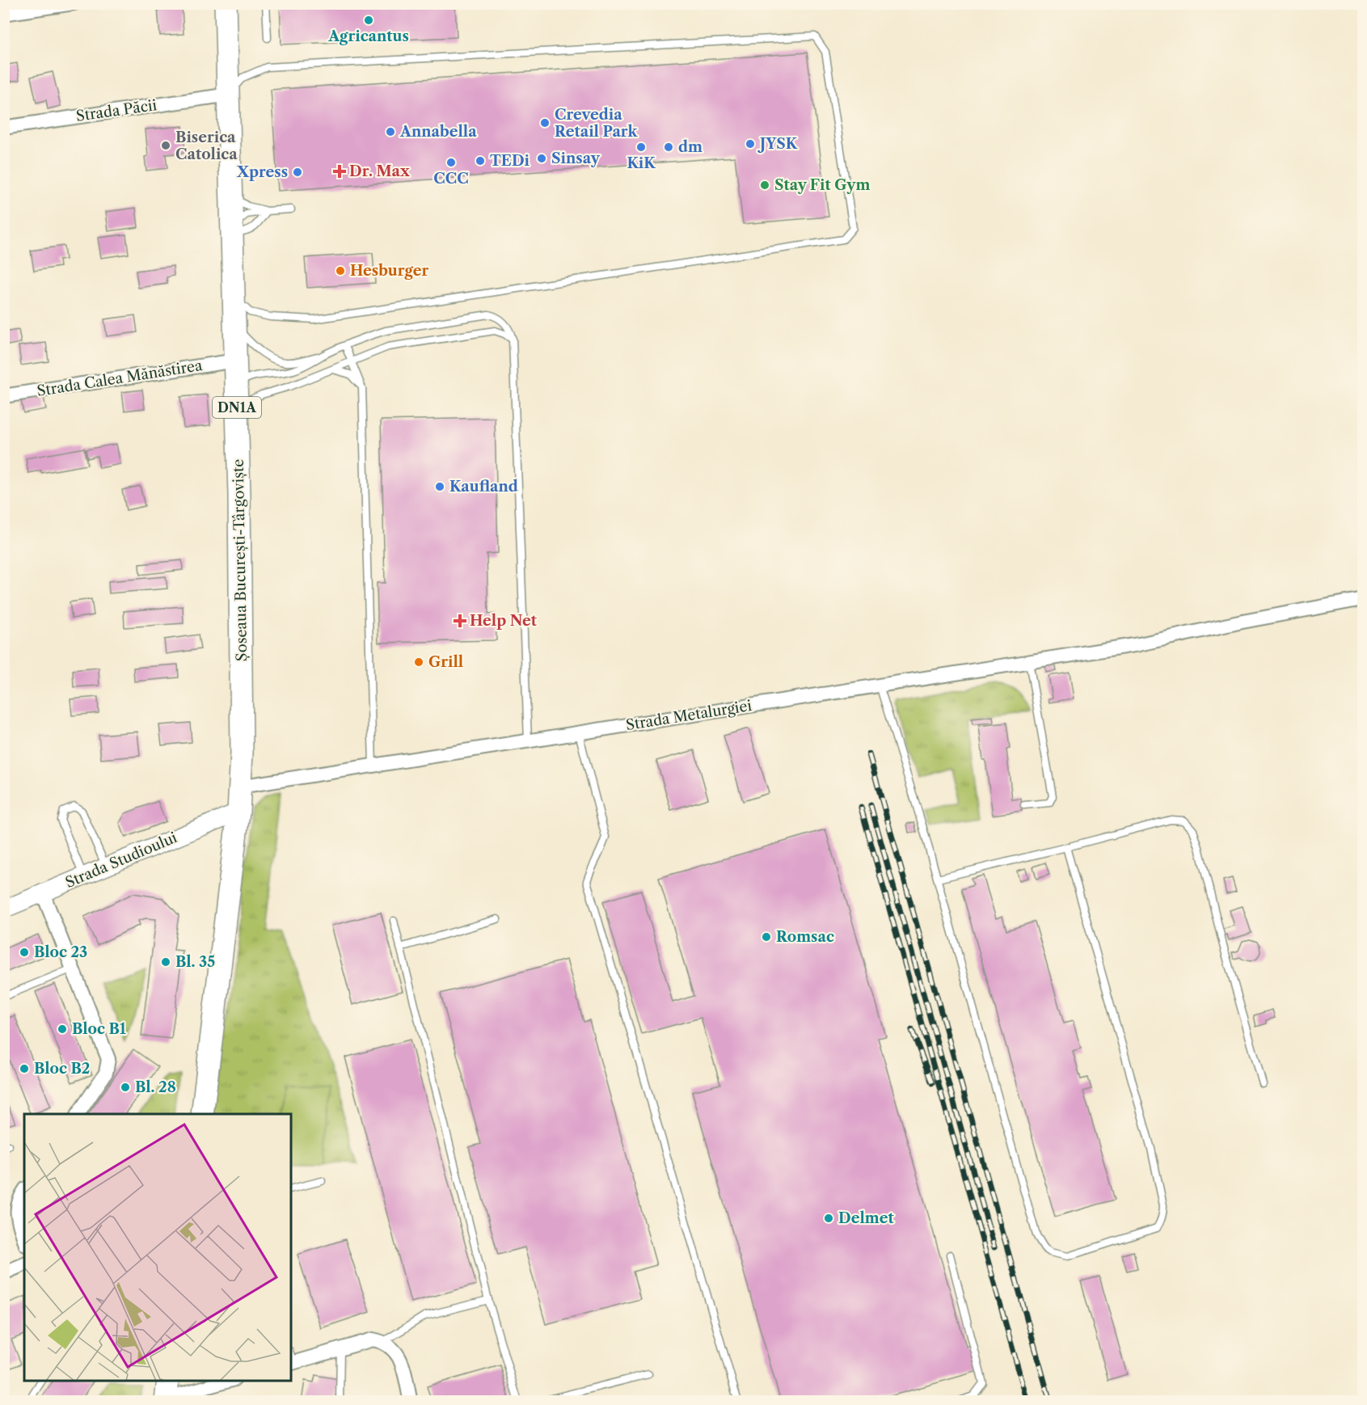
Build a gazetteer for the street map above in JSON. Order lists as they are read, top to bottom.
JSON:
{
  "streets": {
    "main road": ["DN1A", "Șoseaua București-Târgoviște"],
    "street": [
      "Strada Păcii",
      "Strada Calea Mănăstirea",
      "Strada Metalurgiei",
      "Strada Studioului"
    ]
  },
  "crossings": [
    ["Strada Păcii", "Șoseaua București-Târgoviște"],
    ["Strada Calea Mănăstirea", "Șoseaua București-Târgoviște"],
    ["Șoseaua București-Târgoviște", "Strada Metalurgiei"],
    ["Șoseaua București-Târgoviște", "Strada Studioului"]
  ],
  "places": {
    "other": [
      "Agricantus",
      "Crevedia Retail Park",
      "Annabella",
      "JYSK",
      "Biserica Catolica",
      "KiK",
      "dm",
      "Sinsay",
      "TEDi",
      "CCC",
      "Xpress",
      "Stay Fit Gym",
      "Hesburger",
      "Kaufland",
      "Grill",
      "Romsac",
      "Bloc 23",
      "Bl. 35",
      "Bloc B1",
      "Bloc B2",
      "Bl. 28",
      "Delmet"
    ],
    "health": ["Dr. Max", "Help Net"]
  }
}
